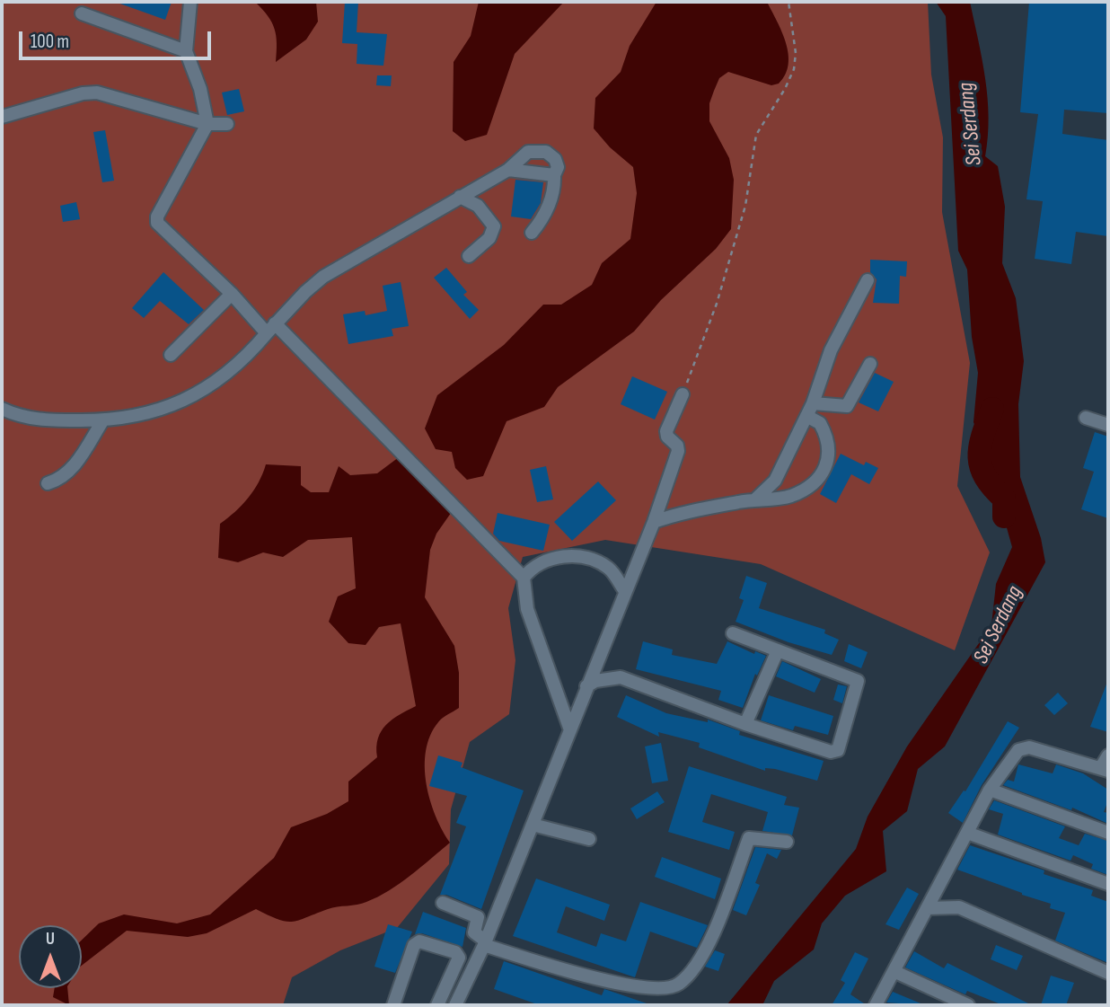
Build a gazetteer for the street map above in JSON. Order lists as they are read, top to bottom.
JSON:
{
  "water": ["Sei Serdang"],
  "scale_bar": "100 m",
  "north": "top"
}
